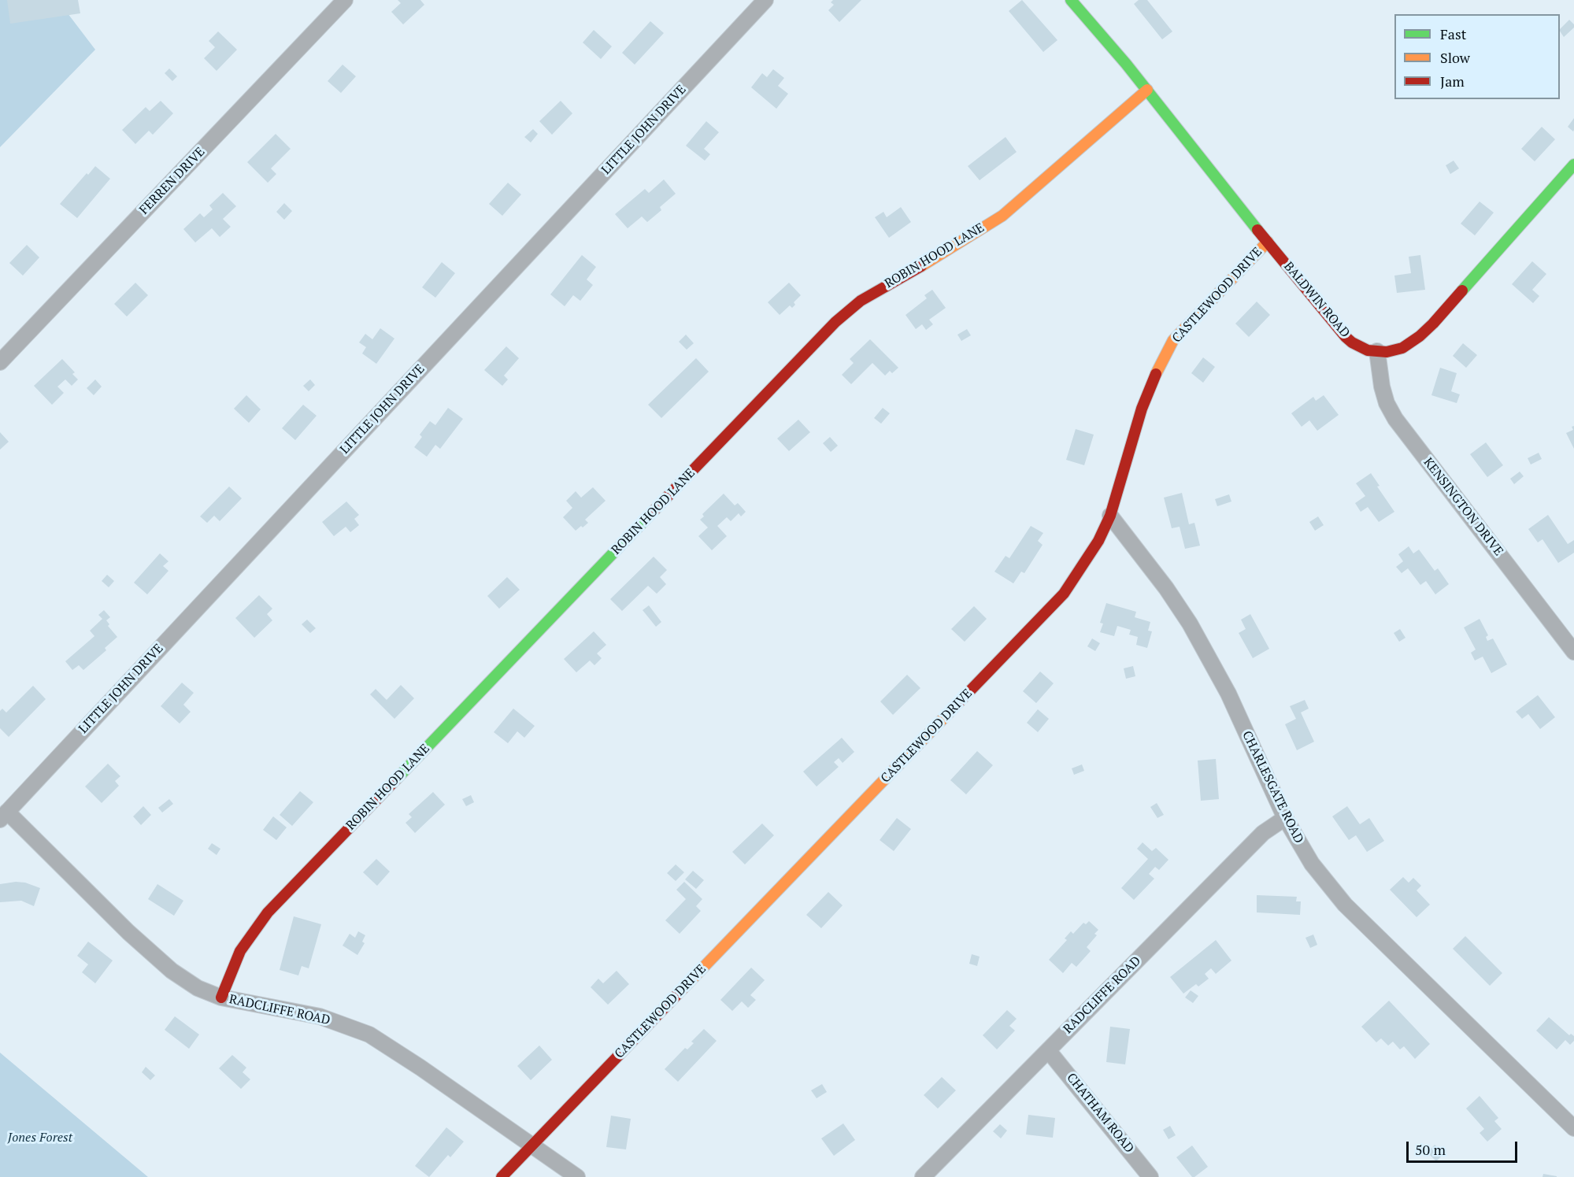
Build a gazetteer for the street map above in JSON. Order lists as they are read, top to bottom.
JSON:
{
  "streets": {
    "street": [
      "LITTLE JOHN DRIVE",
      "FERREN DRIVE",
      "ROBIN HOOD LANE",
      "CASTLEWOOD DRIVE",
      "BALDWIN ROAD",
      "KENSINGTON DRIVE",
      "CHARLESGATE ROAD",
      "RADCLIFFE ROAD",
      "CHATHAM ROAD"
    ]
  },
  "crossings": [
    ["LITTLE JOHN DRIVE", "RADCLIFFE ROAD"],
    ["ROBIN HOOD LANE", "BALDWIN ROAD"],
    ["ROBIN HOOD LANE", "RADCLIFFE ROAD"],
    ["CASTLEWOOD DRIVE", "BALDWIN ROAD"],
    ["CASTLEWOOD DRIVE", "CHARLESGATE ROAD"],
    ["CASTLEWOOD DRIVE", "RADCLIFFE ROAD"],
    ["BALDWIN ROAD", "KENSINGTON DRIVE"],
    ["CHARLESGATE ROAD", "RADCLIFFE ROAD"],
    ["RADCLIFFE ROAD", "CHATHAM ROAD"]
  ],
  "parks": ["Jones Forest"],
  "legend": ["Fast", "Slow", "Jam"],
  "scale_bar": "50 m"
}
